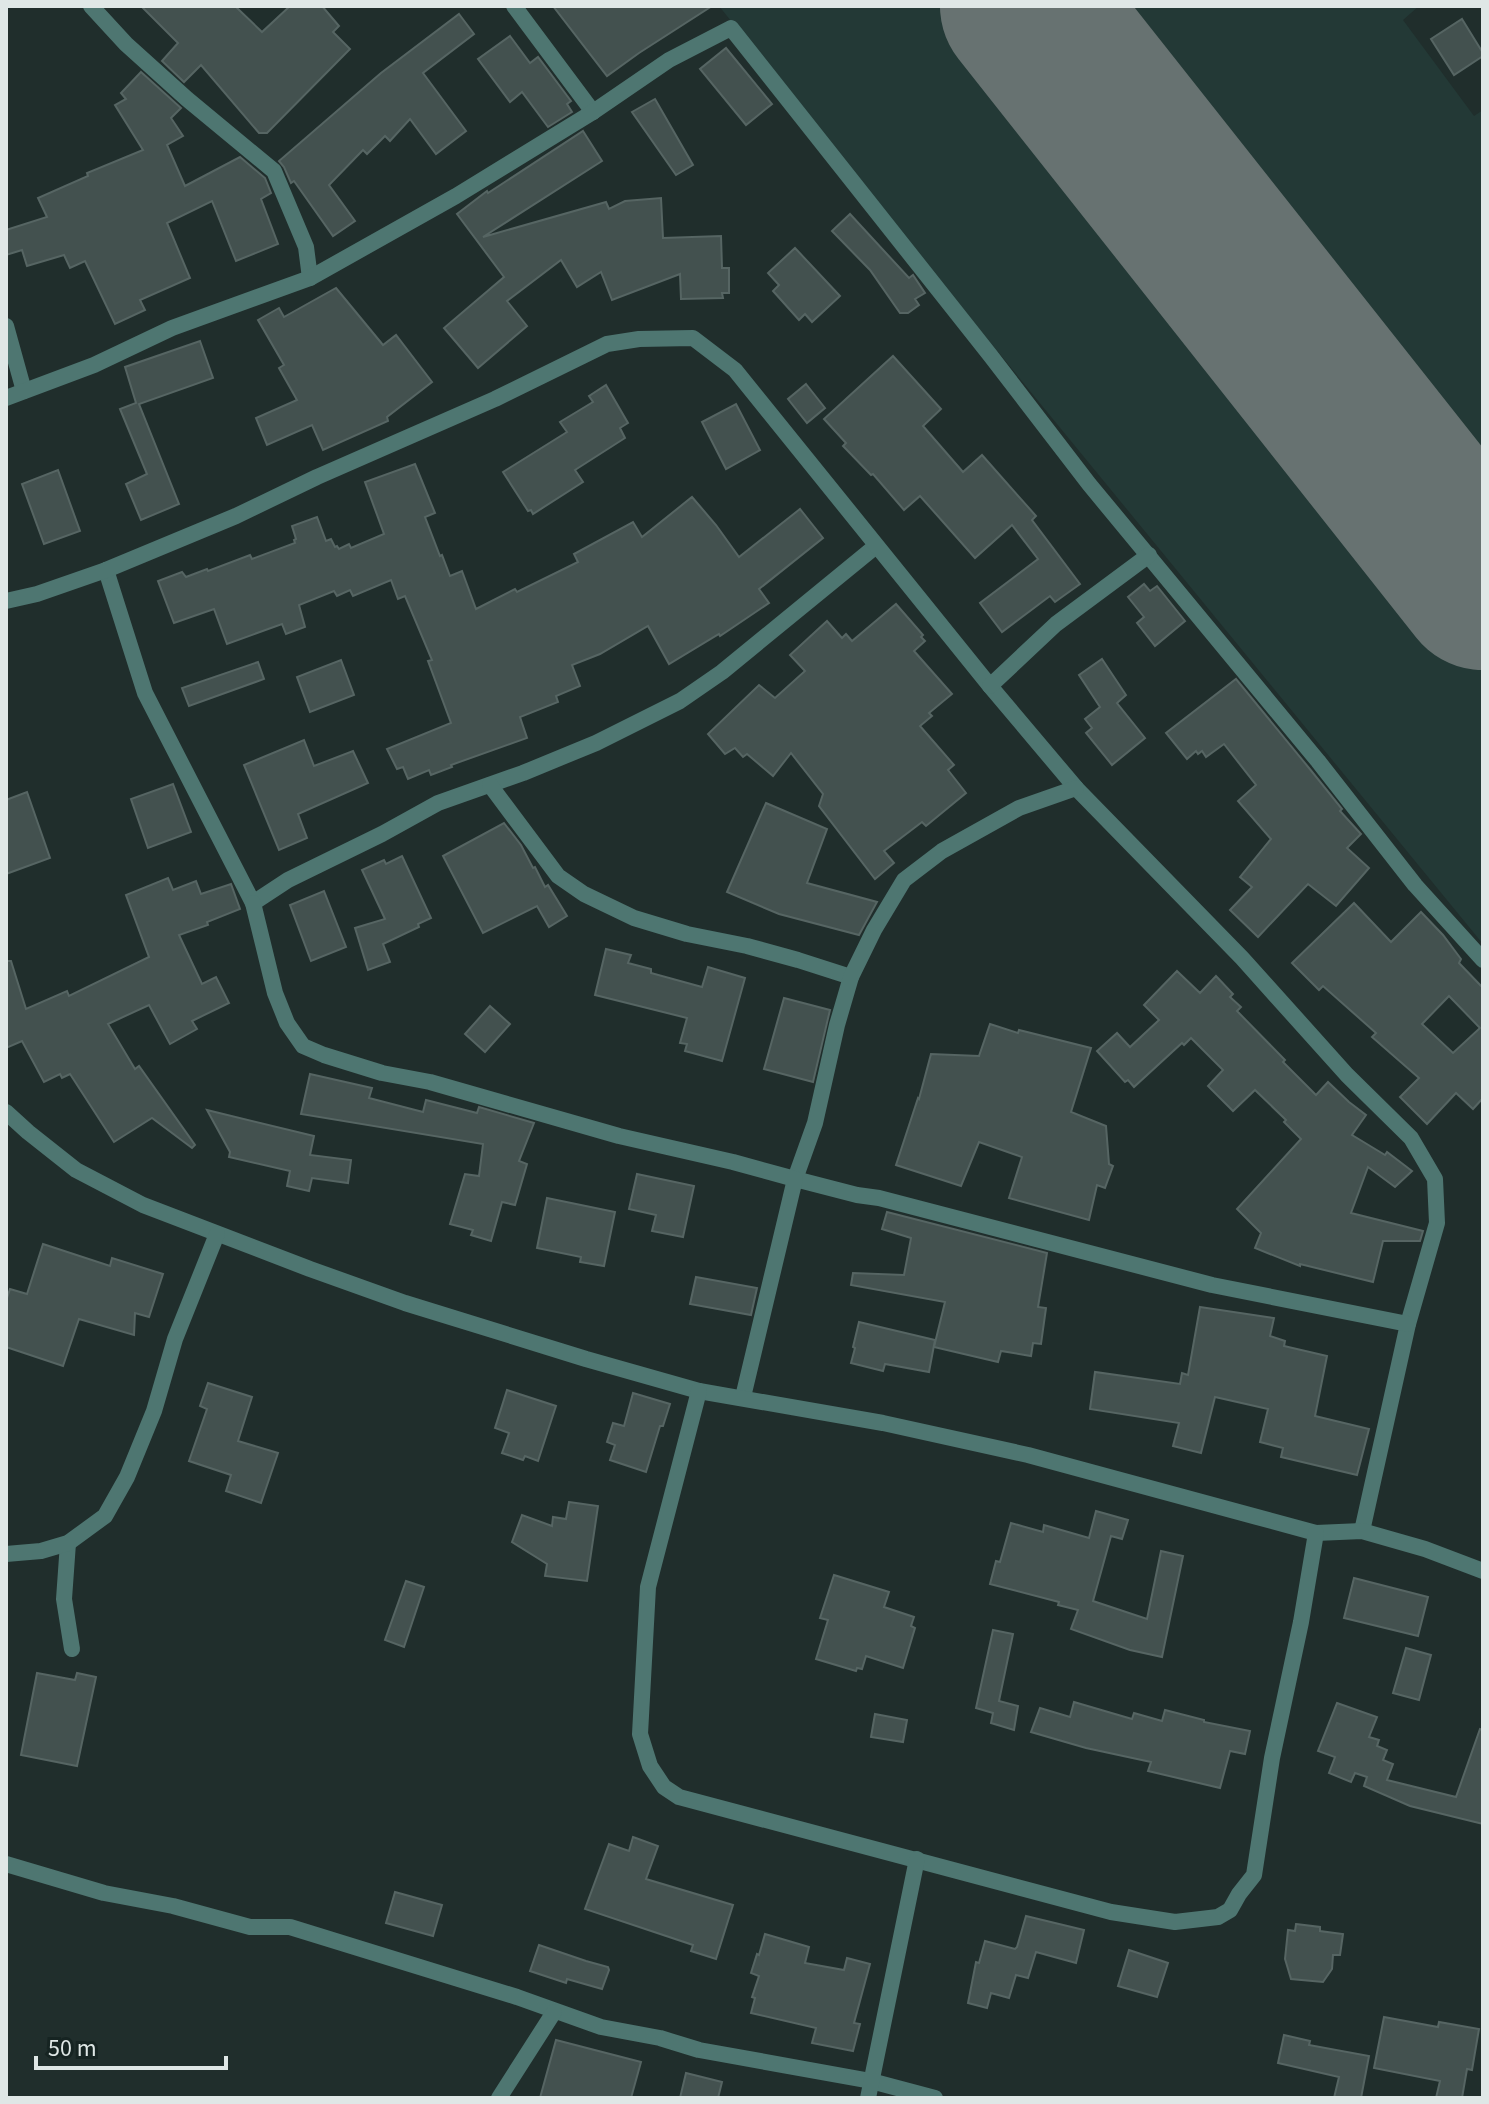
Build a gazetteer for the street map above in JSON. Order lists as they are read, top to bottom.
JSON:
{
  "scale_bar": "50 m"
}
